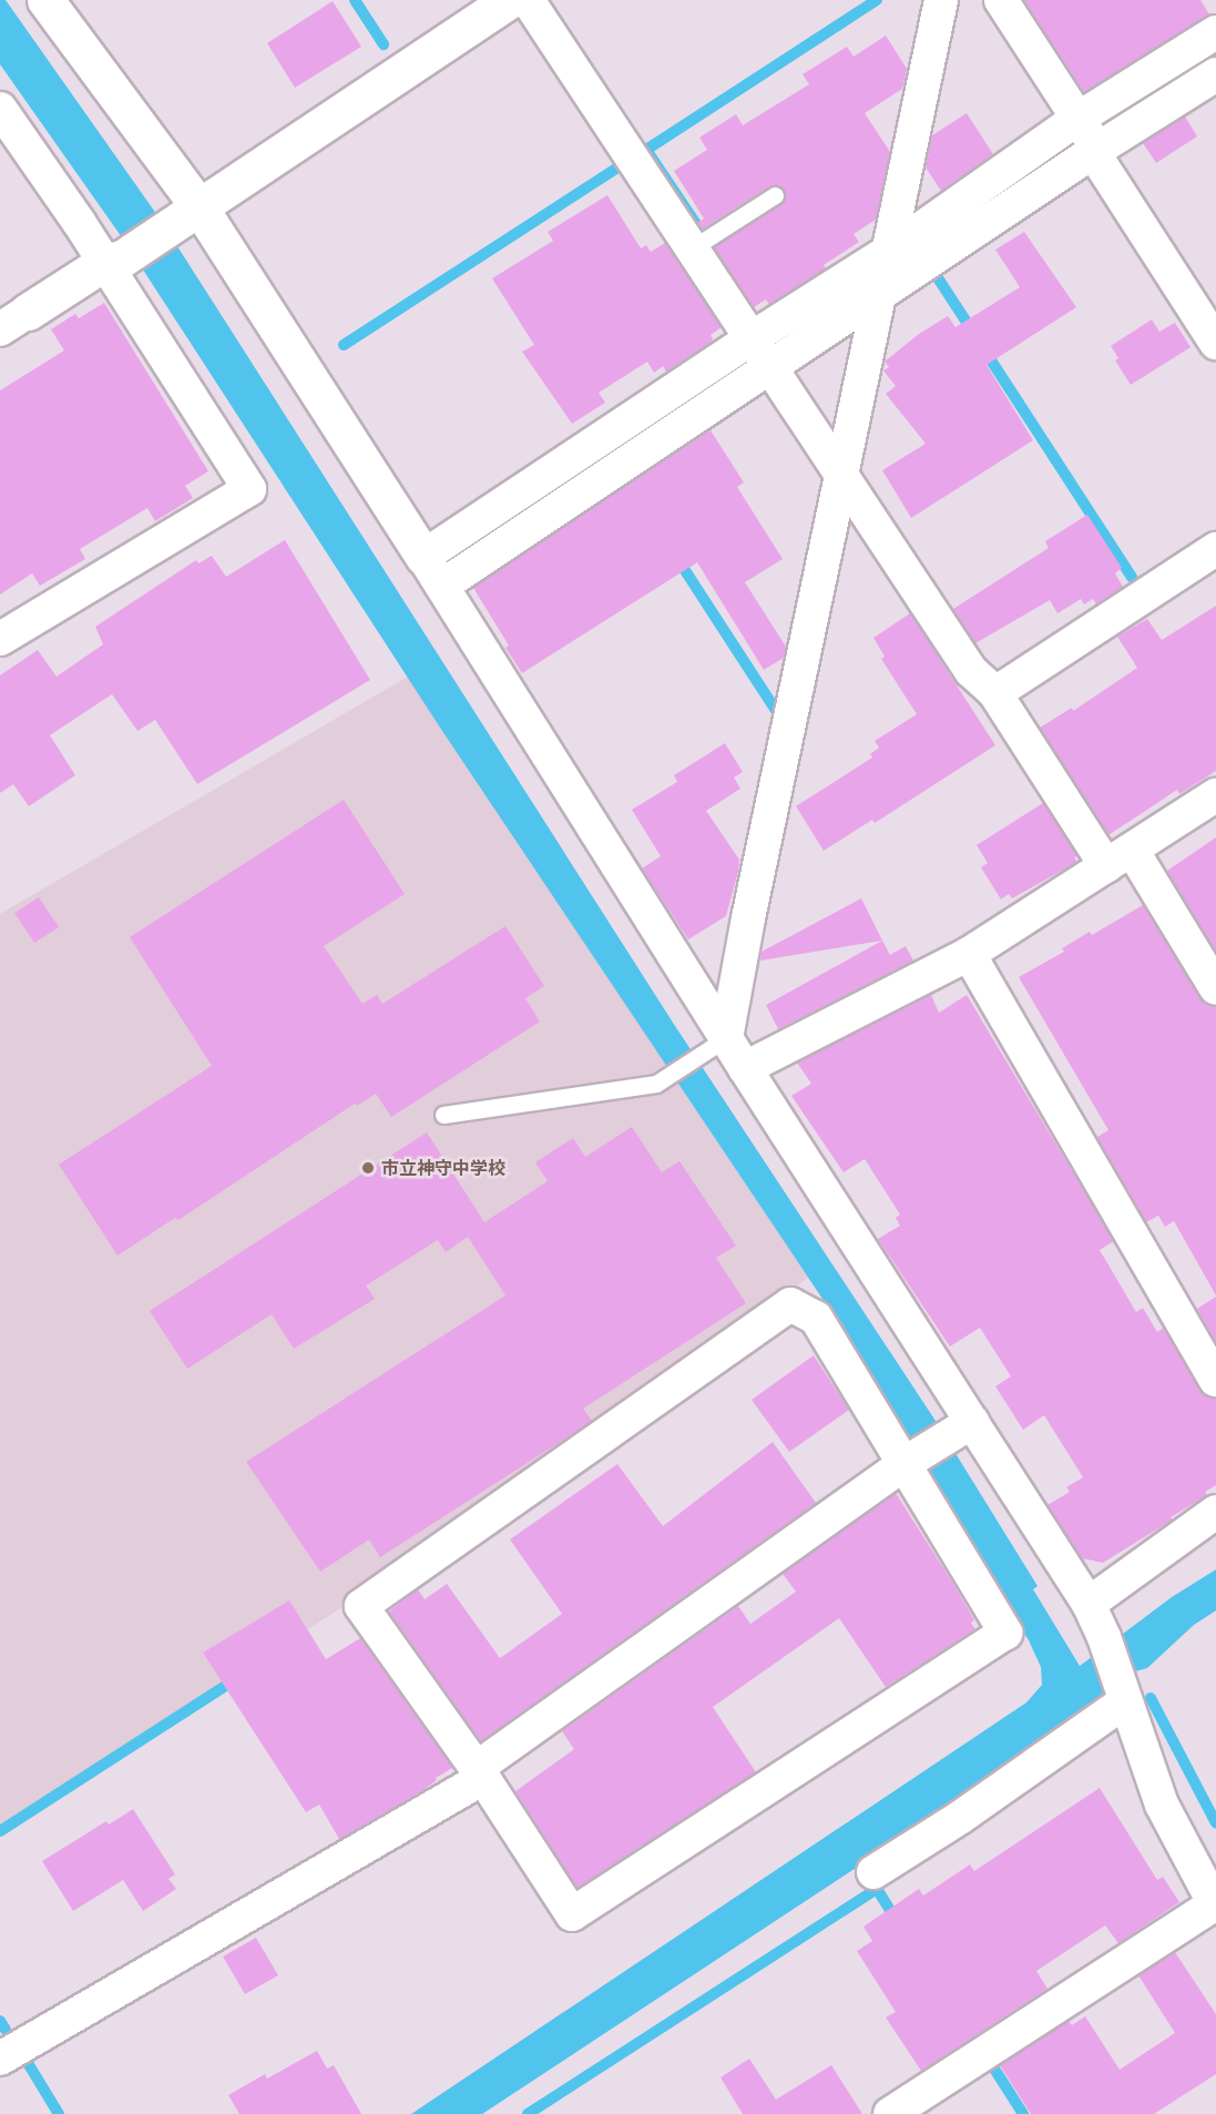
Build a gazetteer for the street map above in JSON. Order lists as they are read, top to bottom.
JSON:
{
  "places": ["市立神守中学校"]
}
